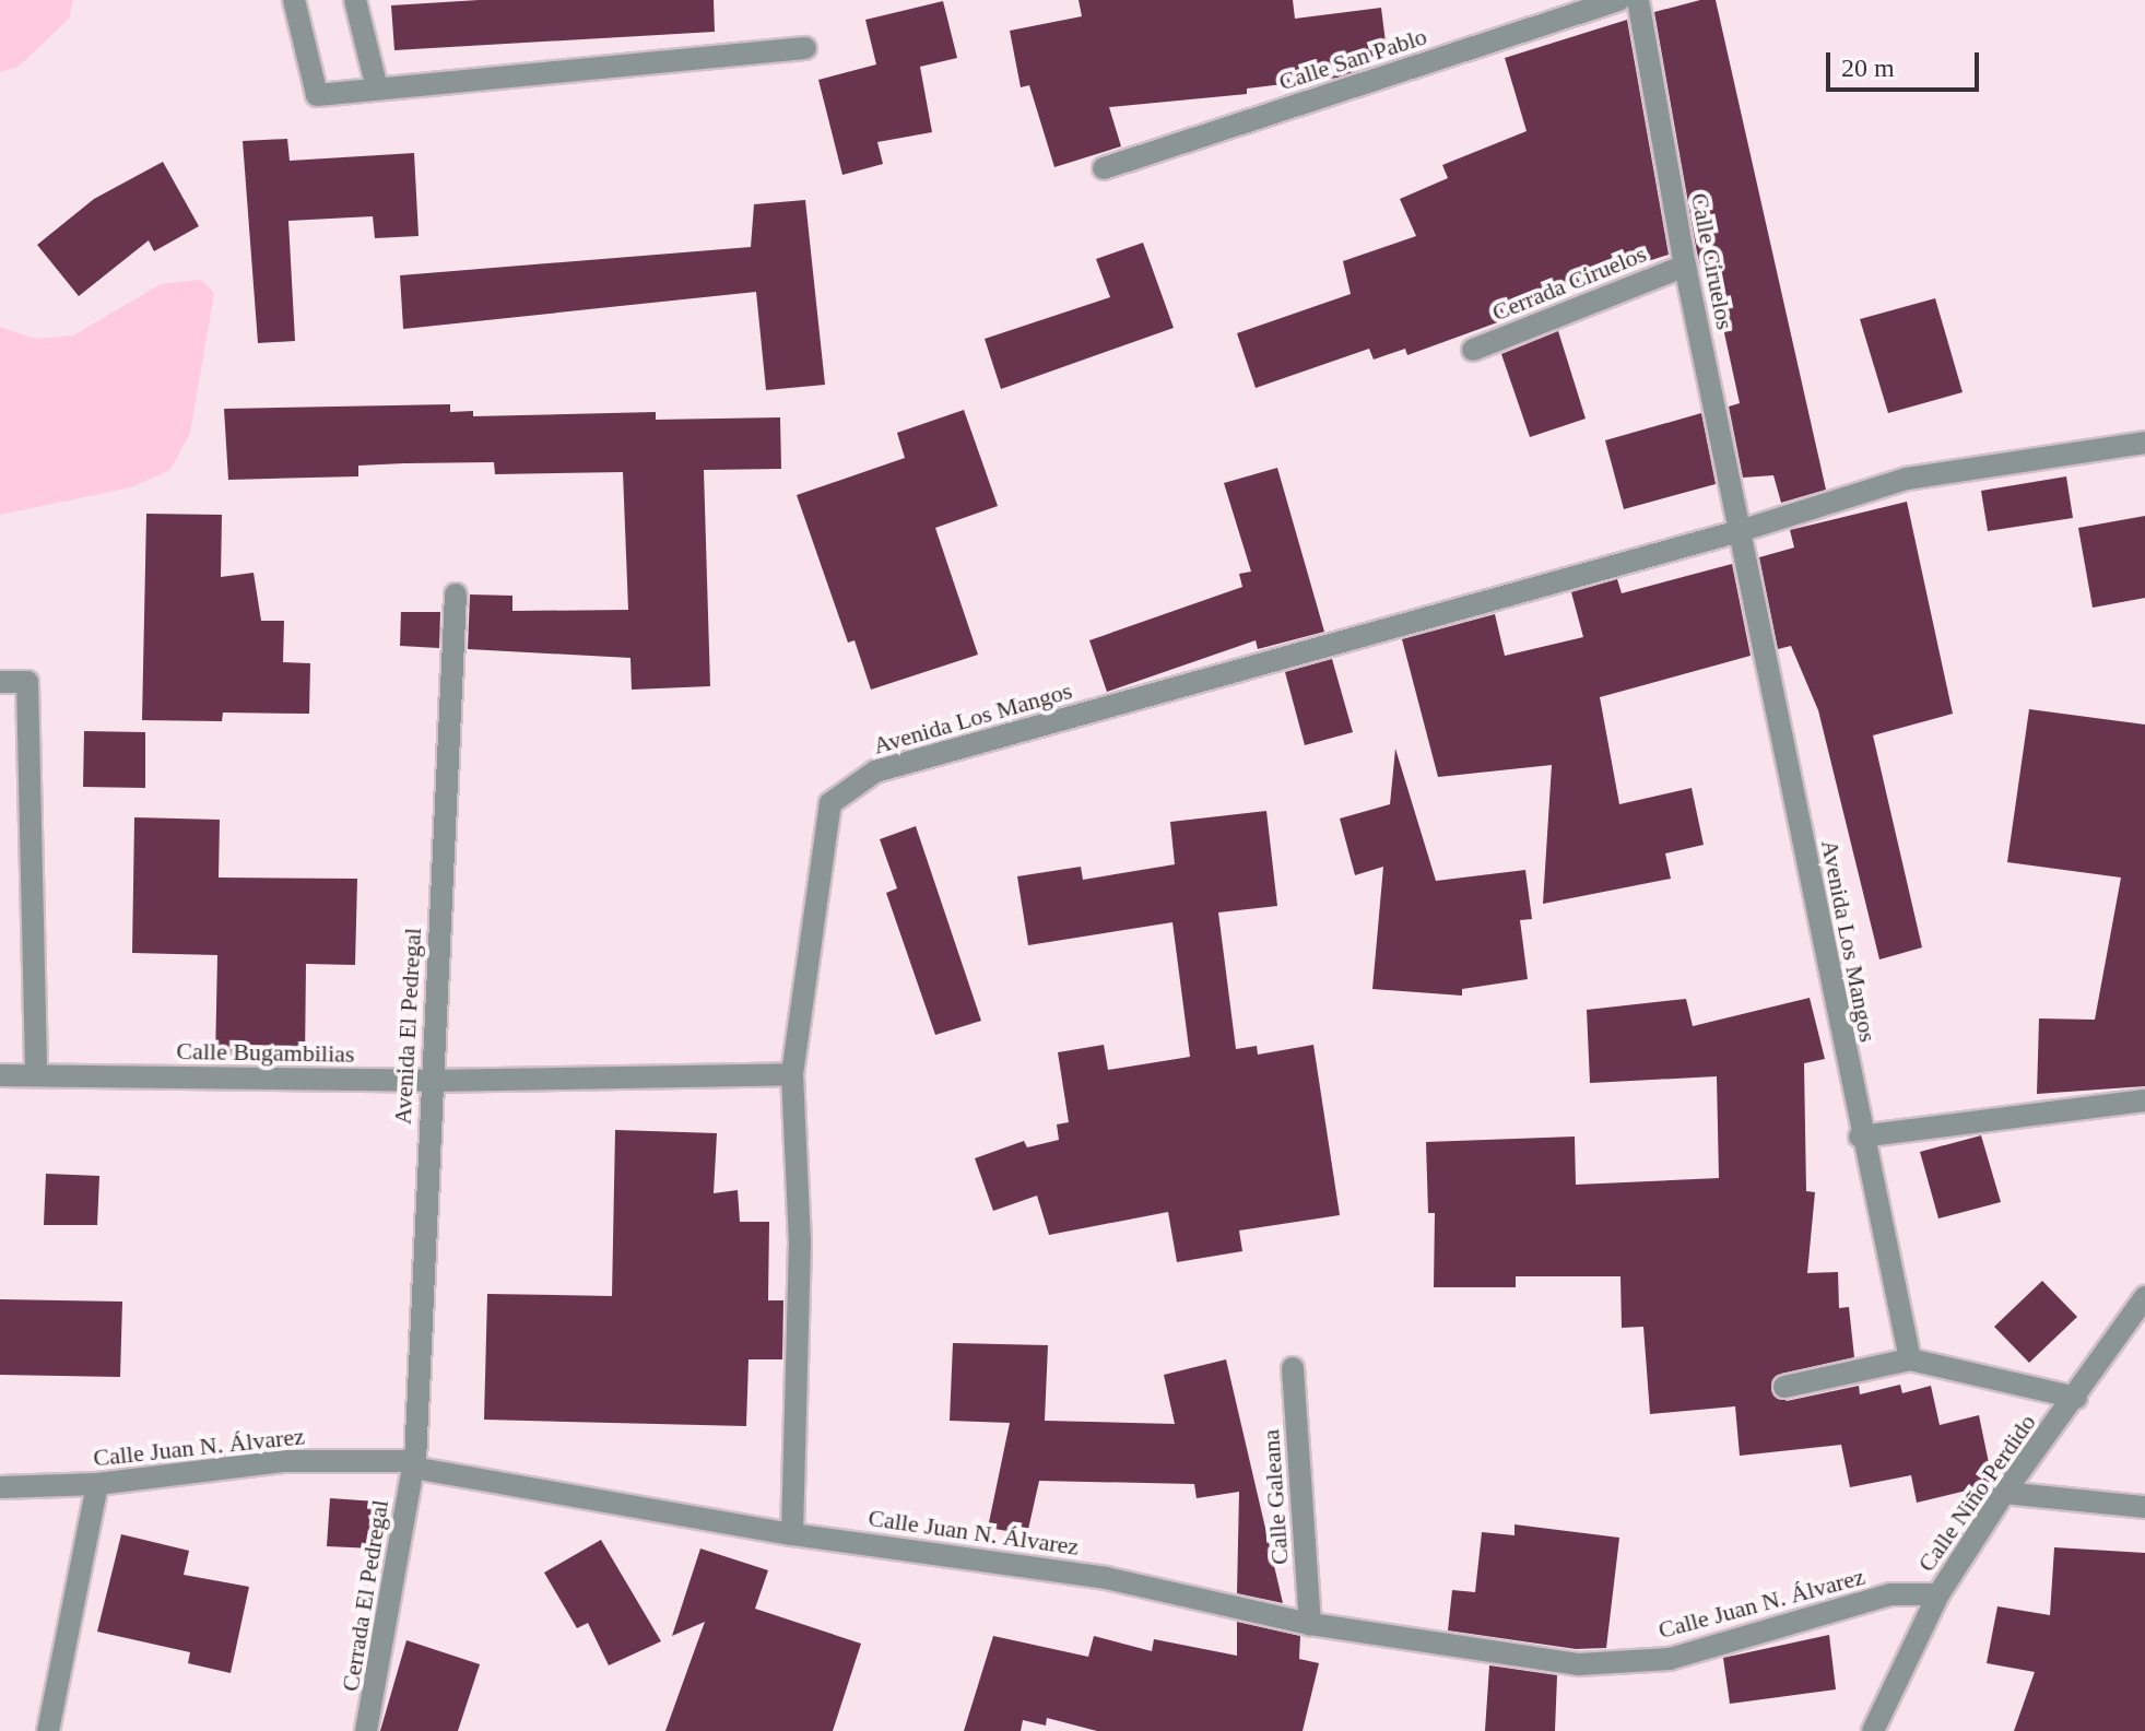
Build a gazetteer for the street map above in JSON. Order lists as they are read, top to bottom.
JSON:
{
  "streets": {
    "street": [
      "Calle San Pablo",
      "Calle Ciruelos",
      "Cerrada Ciruelos",
      "Avenida Los Mangos",
      "Avenida El Pedregal",
      "Calle Bugambilias",
      "Calle Juan N. Álvarez",
      "Calle Niño Perdido",
      "Calle Galeana",
      "Cerrada El Pedregal"
    ]
  },
  "crossings": [
    ["Calle Ciruelos", "Cerrada Ciruelos"],
    ["Calle Ciruelos", "Avenida Los Mangos"],
    ["Avenida Los Mangos", "Calle Bugambilias"],
    ["Avenida Los Mangos", "Calle Juan N. Álvarez"],
    ["Avenida El Pedregal", "Calle Bugambilias"],
    ["Avenida El Pedregal", "Calle Juan N. Álvarez"],
    ["Avenida El Pedregal", "Cerrada El Pedregal"],
    ["Calle Juan N. Álvarez", "Calle Niño Perdido"],
    ["Calle Juan N. Álvarez", "Calle Galeana"],
    ["Calle Juan N. Álvarez", "Cerrada El Pedregal"]
  ],
  "scale_bar": "20 m"
}
